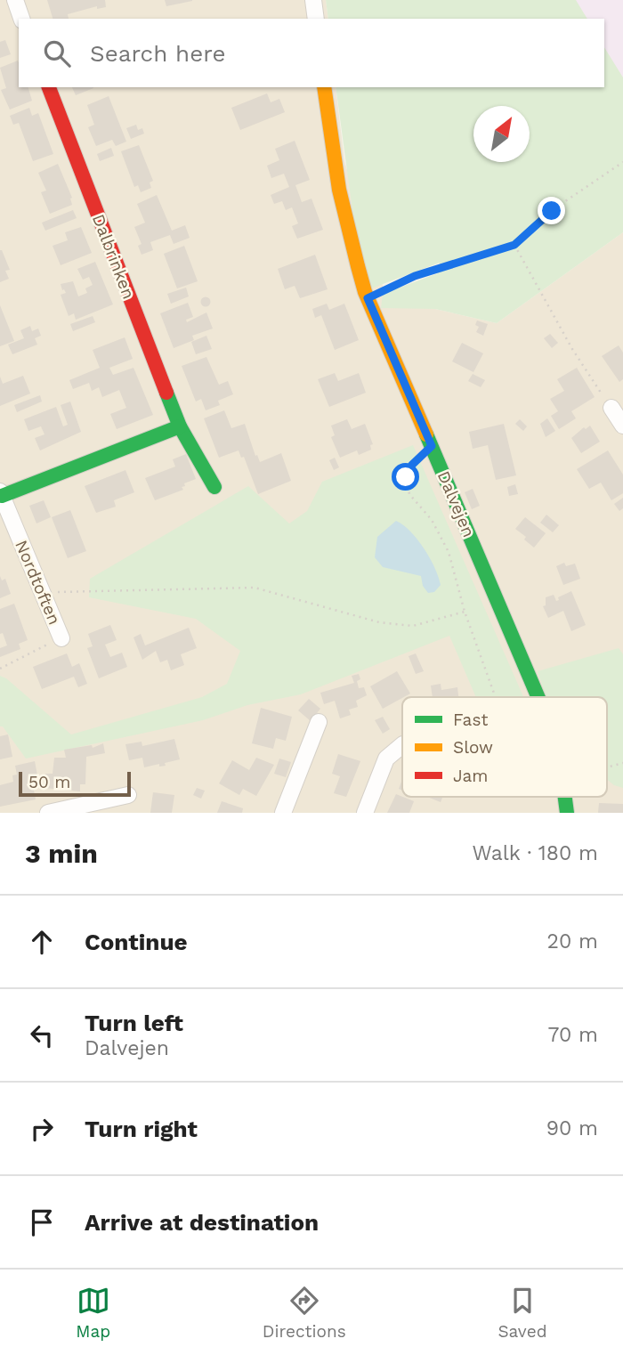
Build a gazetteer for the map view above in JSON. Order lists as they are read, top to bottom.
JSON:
{
  "streets": {
    "street": ["Dalbrinken", "Dalvejen", "Nordtoften"]
  },
  "legend": ["Fast", "Slow", "Jam"],
  "scale_bar": "50 m",
  "north": "top right",
  "page": {
    "search": "Search here",
    "scale": "50 m",
    "heading": ["3 min", "Walk · 180 m"],
    "list": [
      ["Continue", "20 m"],
      ["Turn left", "Dalvejen", "70 m"],
      ["Turn right", "90 m"],
      "Arrive at destination"
    ],
    "nav": ["Map", "Directions", "Saved"]
  }
}
